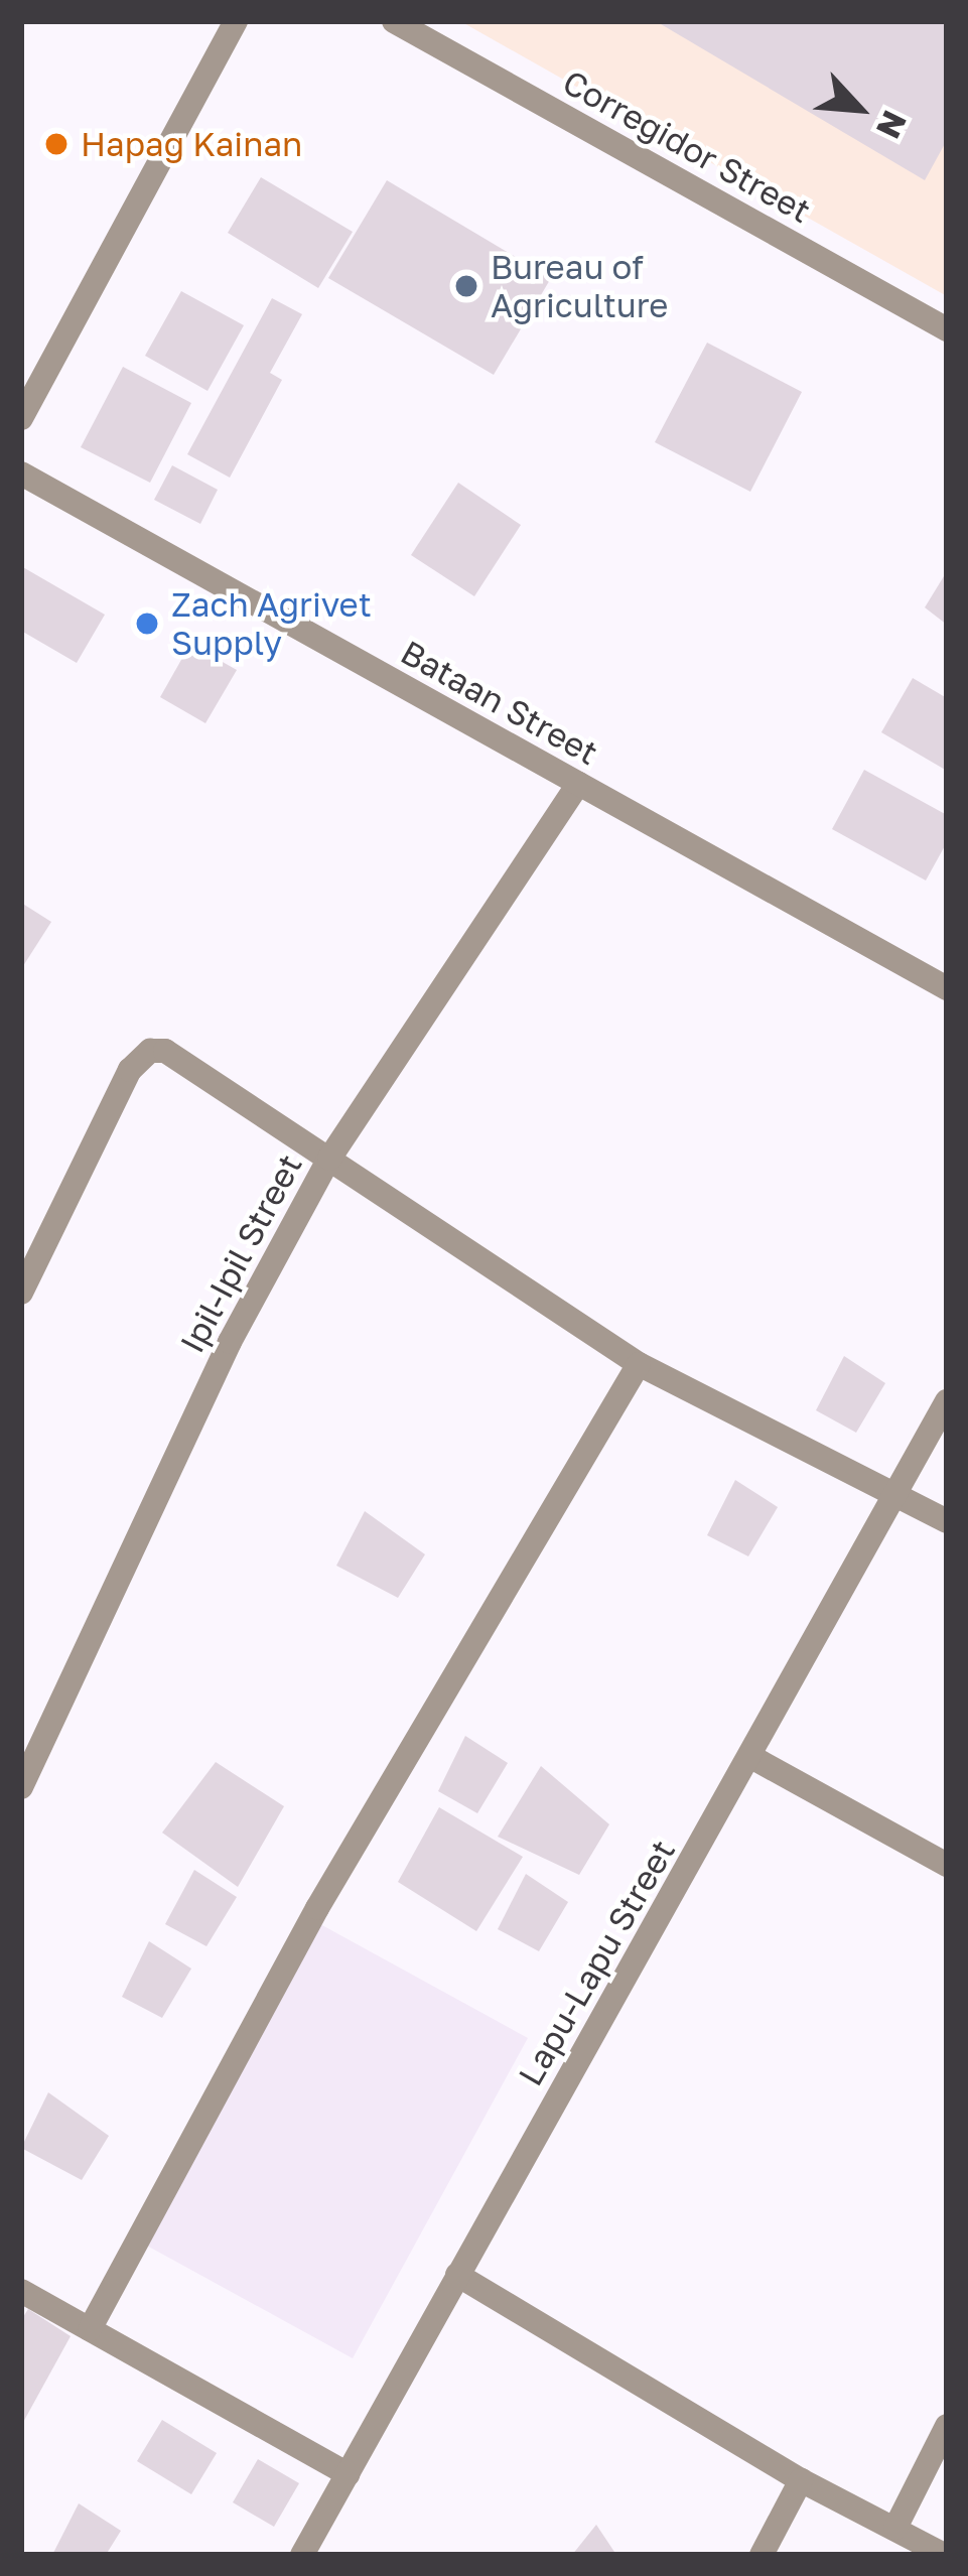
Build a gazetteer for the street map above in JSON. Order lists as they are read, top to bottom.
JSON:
{
  "streets": {
    "street": [
      "Corregidor Street",
      "Bataan Street",
      "Ipil-Ipil Street",
      "Lapu-Lapu Street"
    ]
  },
  "crossings": [
    ["Bataan Street", "Ipil-Ipil Street"]
  ],
  "places": ["Hapag Kainan", "Bureau of Agriculture", "Zach Agrivet Supply"],
  "north": "bottom right"
}
